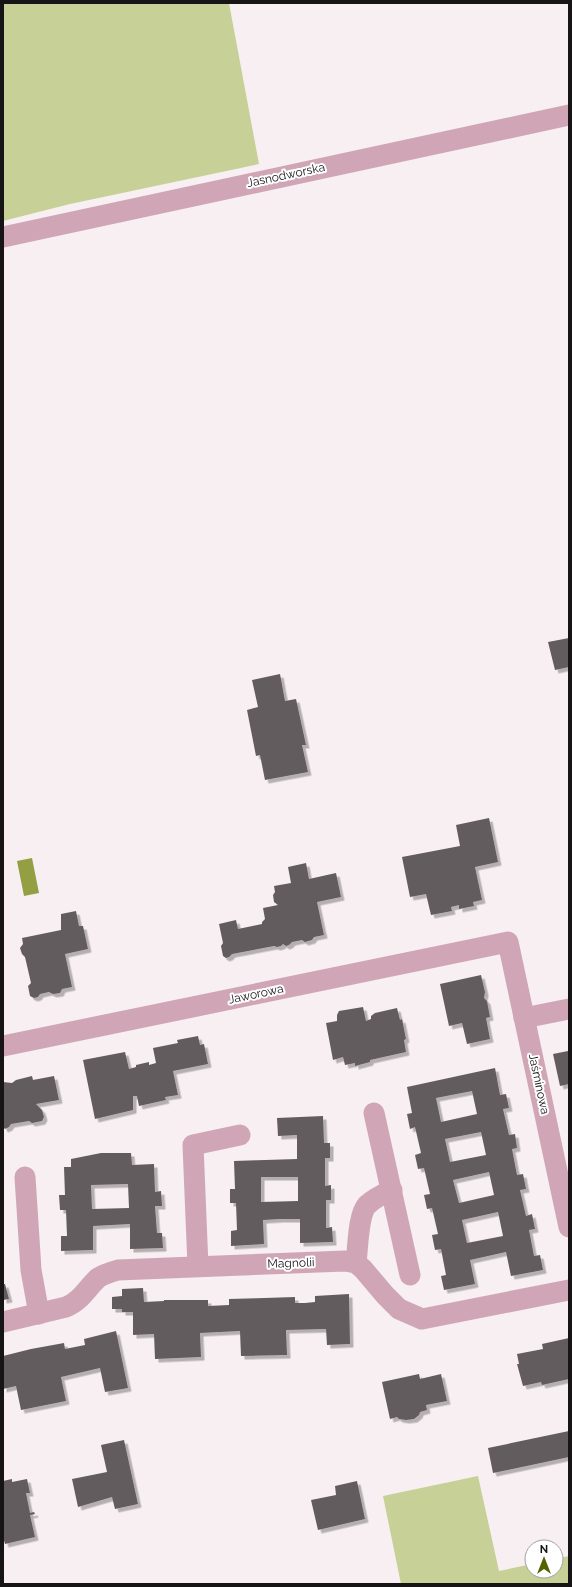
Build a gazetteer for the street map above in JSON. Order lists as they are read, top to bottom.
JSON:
{
  "streets": {
    "street": [
      "Jasnodworska",
      "Jaworowa",
      "Jaśminowa",
      "Magnolii"
    ]
  },
  "crossings": [
    ["Jaworowa", "Jaśminowa"]
  ],
  "north": "top"
}
